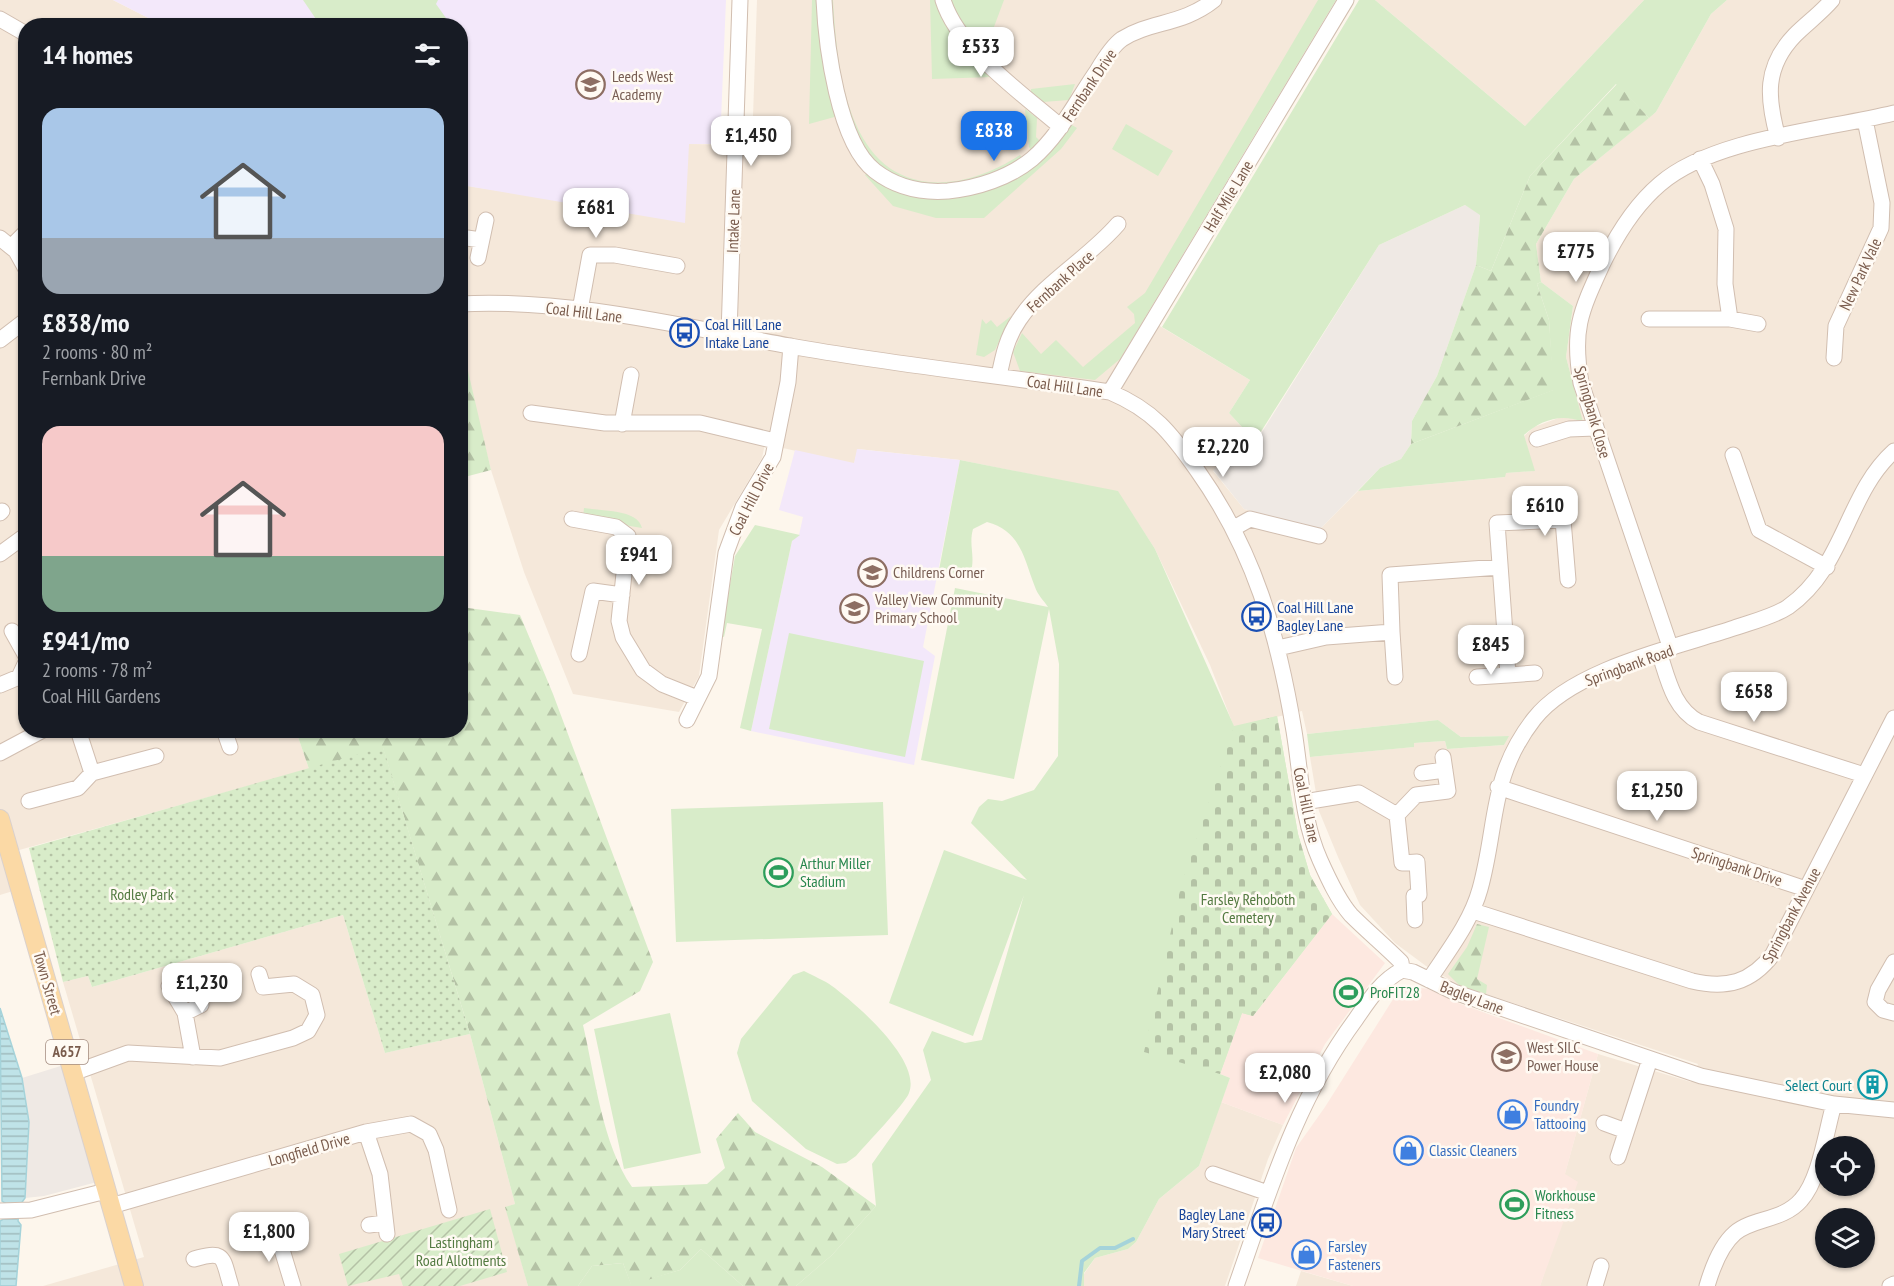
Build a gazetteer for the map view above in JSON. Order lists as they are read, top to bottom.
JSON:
{
  "streets": {
    "main road": ["Town Street", "A657"],
    "street": [
      "Fernbank Drive",
      "Half Mile Lane",
      "Intake Lane",
      "New Park Vale",
      "Fernbank Place",
      "Coal Hill Lane",
      "Springbank Close",
      "Coal Hill Drive",
      "Springbank Road",
      "Springbank Drive",
      "Springbank Avenue",
      "Bagley Lane",
      "Longfield Drive"
    ]
  },
  "crossings": [
    ["Half Mile Lane", "Coal Hill Lane"],
    ["Intake Lane", "Coal Hill Lane"],
    ["New Park Vale", "Springbank Close"],
    ["Fernbank Place", "Coal Hill Lane"],
    ["Coal Hill Lane", "Coal Hill Drive"],
    ["Coal Hill Lane", "Bagley Lane"],
    ["Springbank Close", "Springbank Road"],
    ["Springbank Close", "Springbank Avenue"],
    ["Springbank Road", "Springbank Drive"],
    ["Springbank Road", "Springbank Avenue"],
    ["Springbank Road", "Bagley Lane"],
    ["Springbank Drive", "Springbank Avenue"],
    ["Town Street", "Longfield Drive"]
  ],
  "parks": ["Rodley Park", "Farsley Rehoboth Cemetery", "Lastingham Road Allotments"],
  "places": {
    "school or university": [
      "Leeds West Academy",
      "Childrens Corner",
      "Valley View Community Primary School",
      "West SILC Power House"
    ],
    "bus stop": ["Coal Hill Lane Intake Lane", "Coal Hill Lane Bagley Lane", "Bagley Lane Mary Street"],
    "sports": ["Arthur Miller Stadium", "ProFIT28", "Workhouse Fitness"],
    "building": ["Select Court"],
    "shop": ["Foundry Tattooing", "Classic Cleaners", "Farsley Fasteners"]
  },
  "page": {
    "heading": "14 homes",
    "price": [
      "£533",
      "£838",
      "£1,450",
      "£681",
      "£775",
      "£2,220",
      "£610",
      "£941",
      "£845",
      "£658",
      "£1,250",
      "£1,230",
      "£2,080",
      "£1,800"
    ],
    "list": [
      {
        "name": "£838/mo",
        "note": "2 rooms · 80 m² · Fernbank Drive"
      },
      {
        "name": "£941/mo",
        "note": "2 rooms · 78 m² · Coal Hill Gardens"
      }
    ]
  }
}
